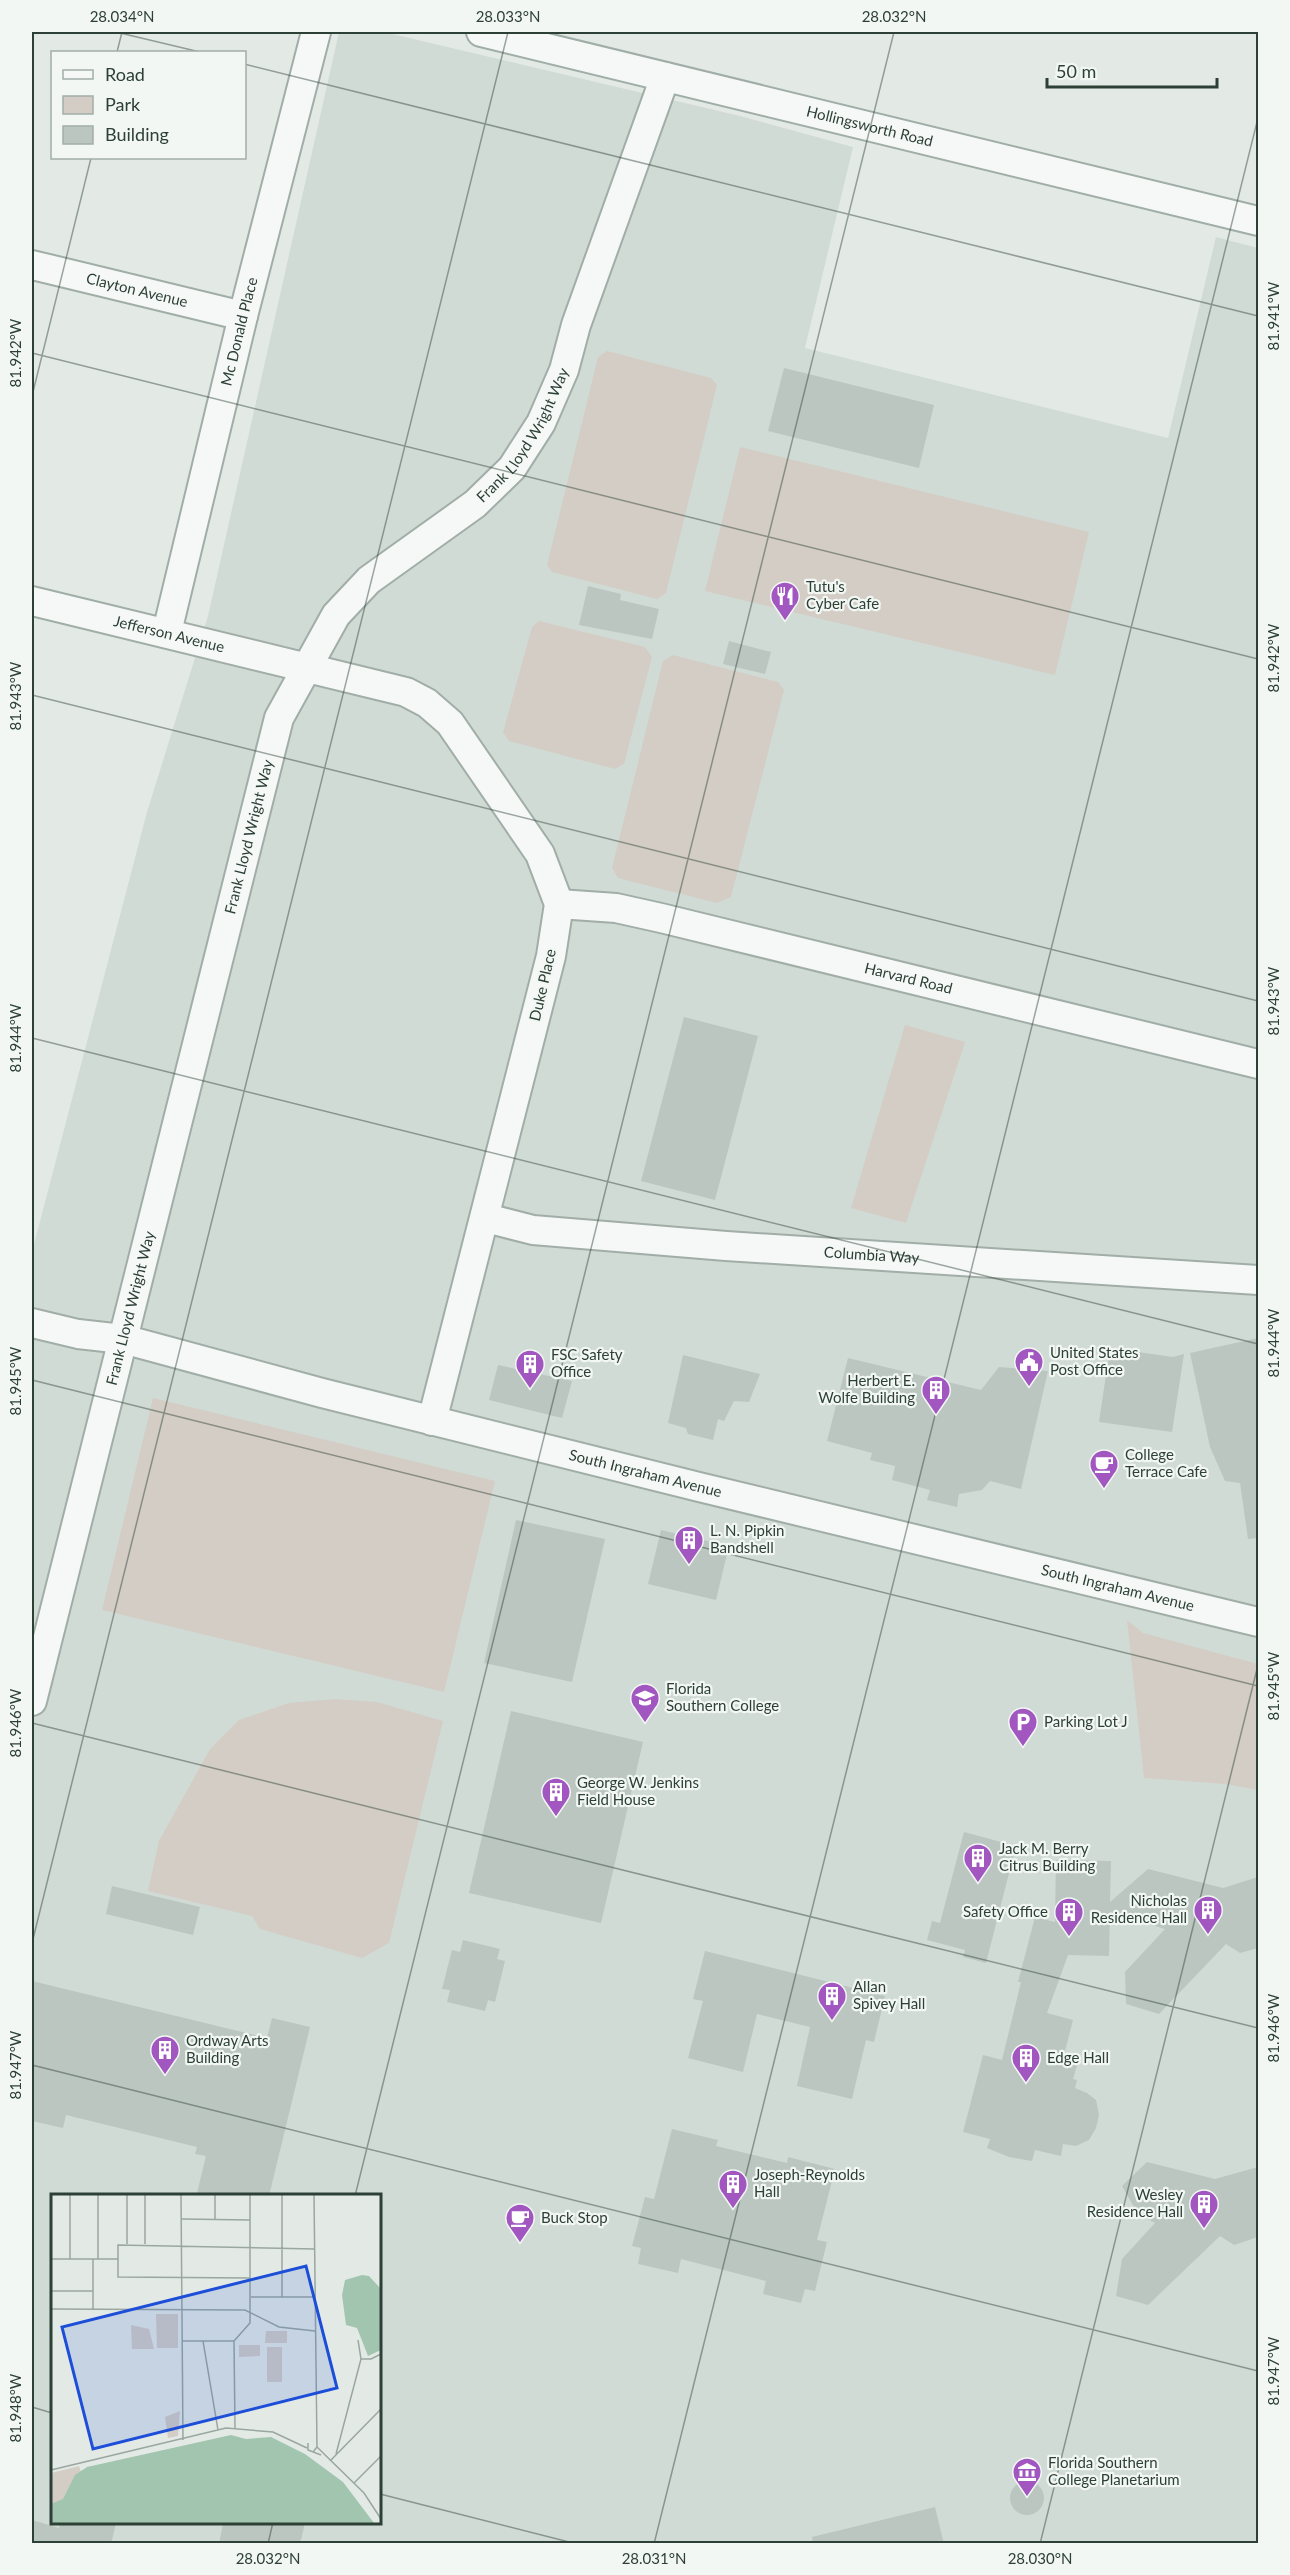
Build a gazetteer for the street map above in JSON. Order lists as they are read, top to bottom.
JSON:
{
  "streets": {
    "street": [
      "Hollingsworth Road",
      "Clayton Avenue",
      "Mc Donald Place",
      "Frank Lloyd Wright Way",
      "Jefferson Avenue",
      "Harvard Road",
      "Duke Place",
      "Columbia Way",
      "South Ingraham Avenue"
    ]
  },
  "crossings": [
    ["Hollingsworth Road", "Frank Lloyd Wright Way"],
    ["Clayton Avenue", "Mc Donald Place"],
    ["Mc Donald Place", "Jefferson Avenue"],
    ["Frank Lloyd Wright Way", "Jefferson Avenue"],
    ["Frank Lloyd Wright Way", "Duke Place"],
    ["Frank Lloyd Wright Way", "South Ingraham Avenue"],
    ["Jefferson Avenue", "Duke Place"],
    ["Harvard Road", "Duke Place"],
    ["Duke Place", "Columbia Way"],
    ["Duke Place", "South Ingraham Avenue"]
  ],
  "places": {
    "restaurant": ["Tutu's Cyber Cafe"],
    "public building": ["United States Post Office"],
    "building": [
      "FSC Safety Office",
      "Herbert E. Wolfe Building",
      "L. N. Pipkin Bandshell",
      "George W. Jenkins Field House",
      "Jack M. Berry Citrus Building",
      "Nicholas Residence Hall",
      "Safety Office",
      "Allan Spivey Hall",
      "Ordway Arts Building",
      "Edge Hall",
      "Joseph-Reynolds Hall",
      "Wesley Residence Hall"
    ],
    "cafe": ["College Terrace Cafe", "Buck Stop"],
    "school or university": ["Florida Southern College"],
    "parking": ["Parking Lot J"],
    "museum": ["Florida Southern College Planetarium"]
  },
  "legend": ["Road", "Park", "Building"],
  "scale_bar": "50 m",
  "coordinates": [
    "28.034°N",
    "28.033°N",
    "28.032°N",
    "81.941°W",
    "81.942°W",
    "81.943°W",
    "81.944°W",
    "81.945°W",
    "81.946°W",
    "81.947°W",
    "81.948°W",
    "28.031°N",
    "28.030°N"
  ]
}
